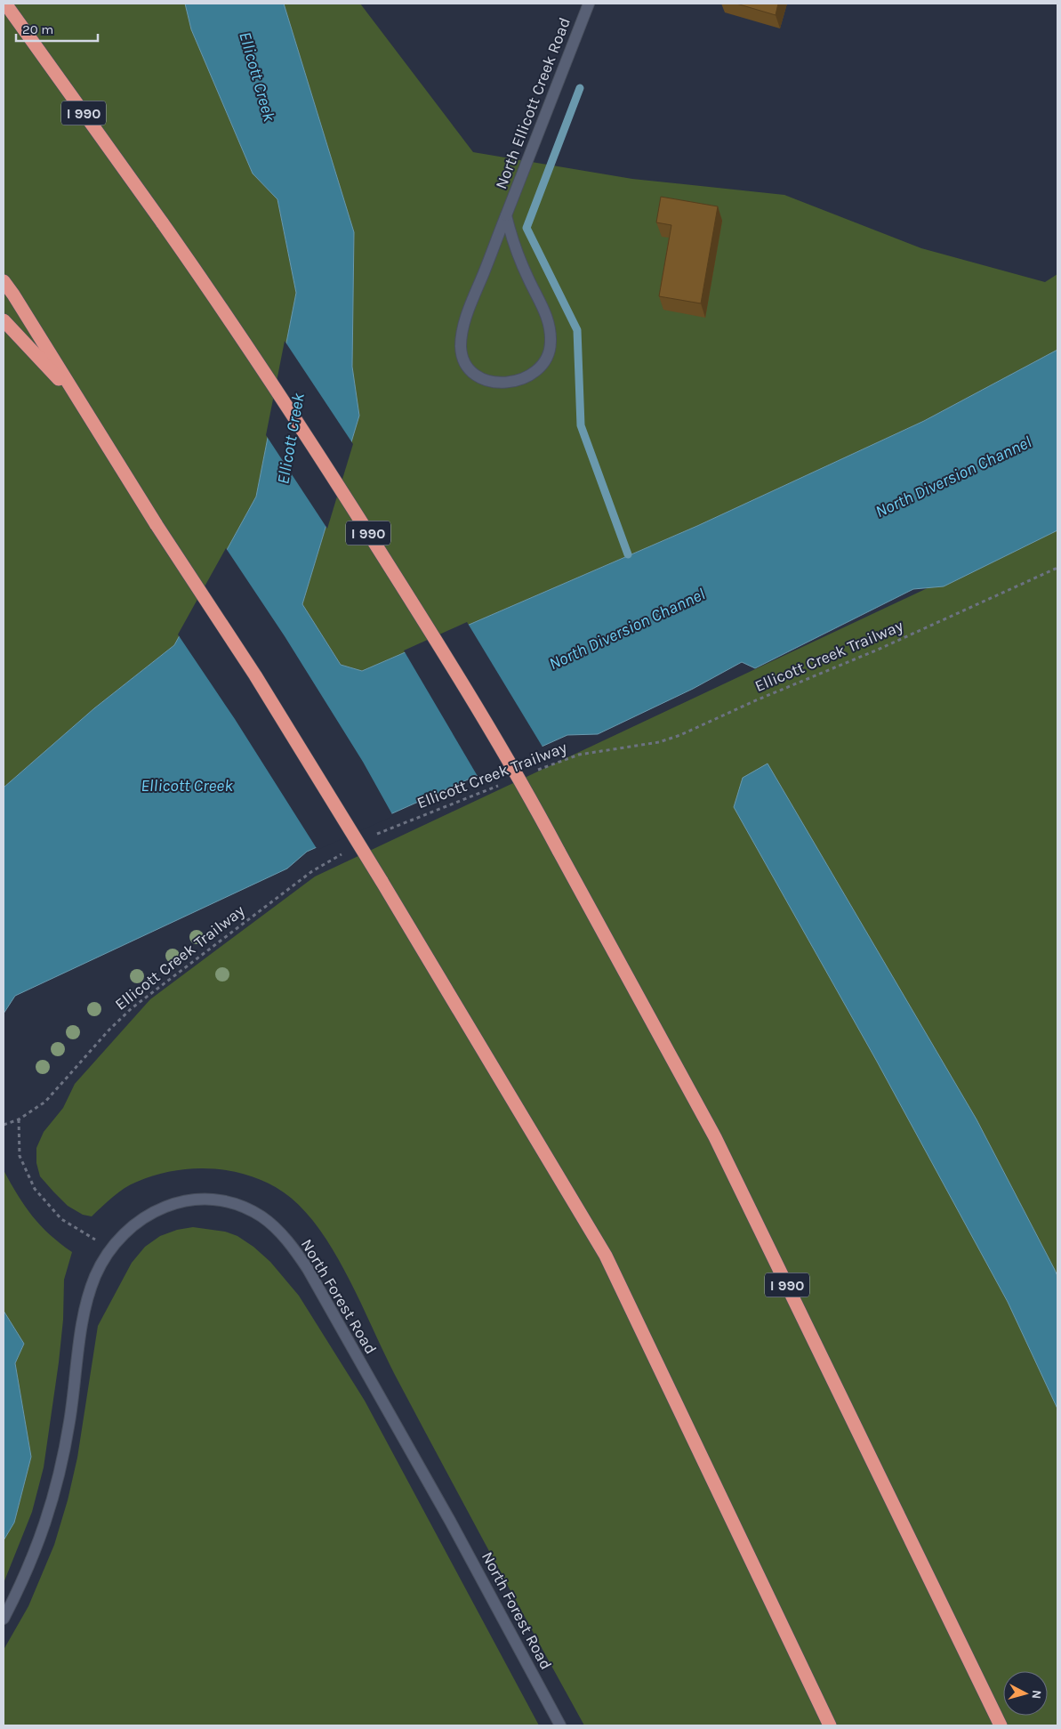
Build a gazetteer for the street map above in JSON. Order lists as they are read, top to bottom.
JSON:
{
  "streets": {
    "highway": ["I 990"],
    "street": ["North Ellicott Creek Road", "North Forest Road"],
    "path": ["Ellicott Creek Trailway"]
  },
  "water": ["Ellicott Creek", "North Diversion Channel"],
  "scale_bar": "20 m",
  "north": "right"
}
